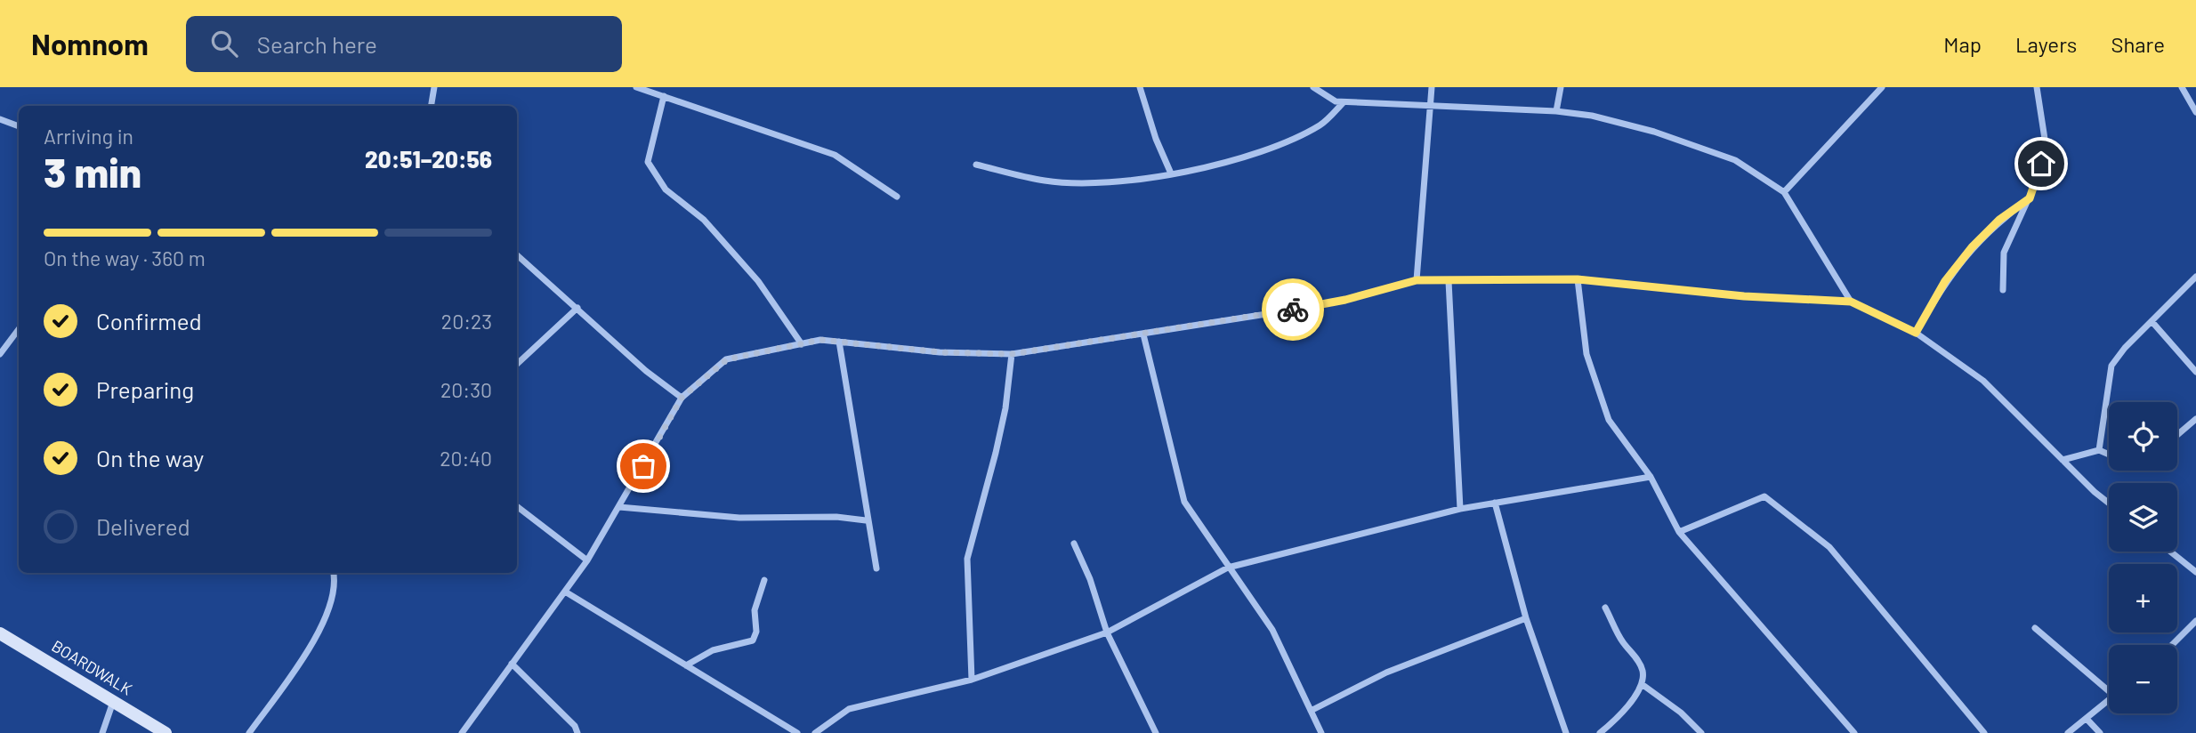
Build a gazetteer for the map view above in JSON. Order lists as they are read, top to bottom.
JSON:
{
  "streets": {
    "street": ["BOARDWALK"]
  },
  "page": {
    "header": "Nomnom",
    "search": "Search here",
    "nav": ["Map", "Layers", "Share"],
    "heading": ["3 min", "Arriving in", "20:51–20:56"],
    "bar": "On the way · 360 m",
    "list": [
      ["Confirmed", "20:23"],
      ["Preparing", "20:30"],
      ["On the way", "20:40"],
      "Delivered"
    ],
    "map_buttons": ["+", "−"]
  }
}
